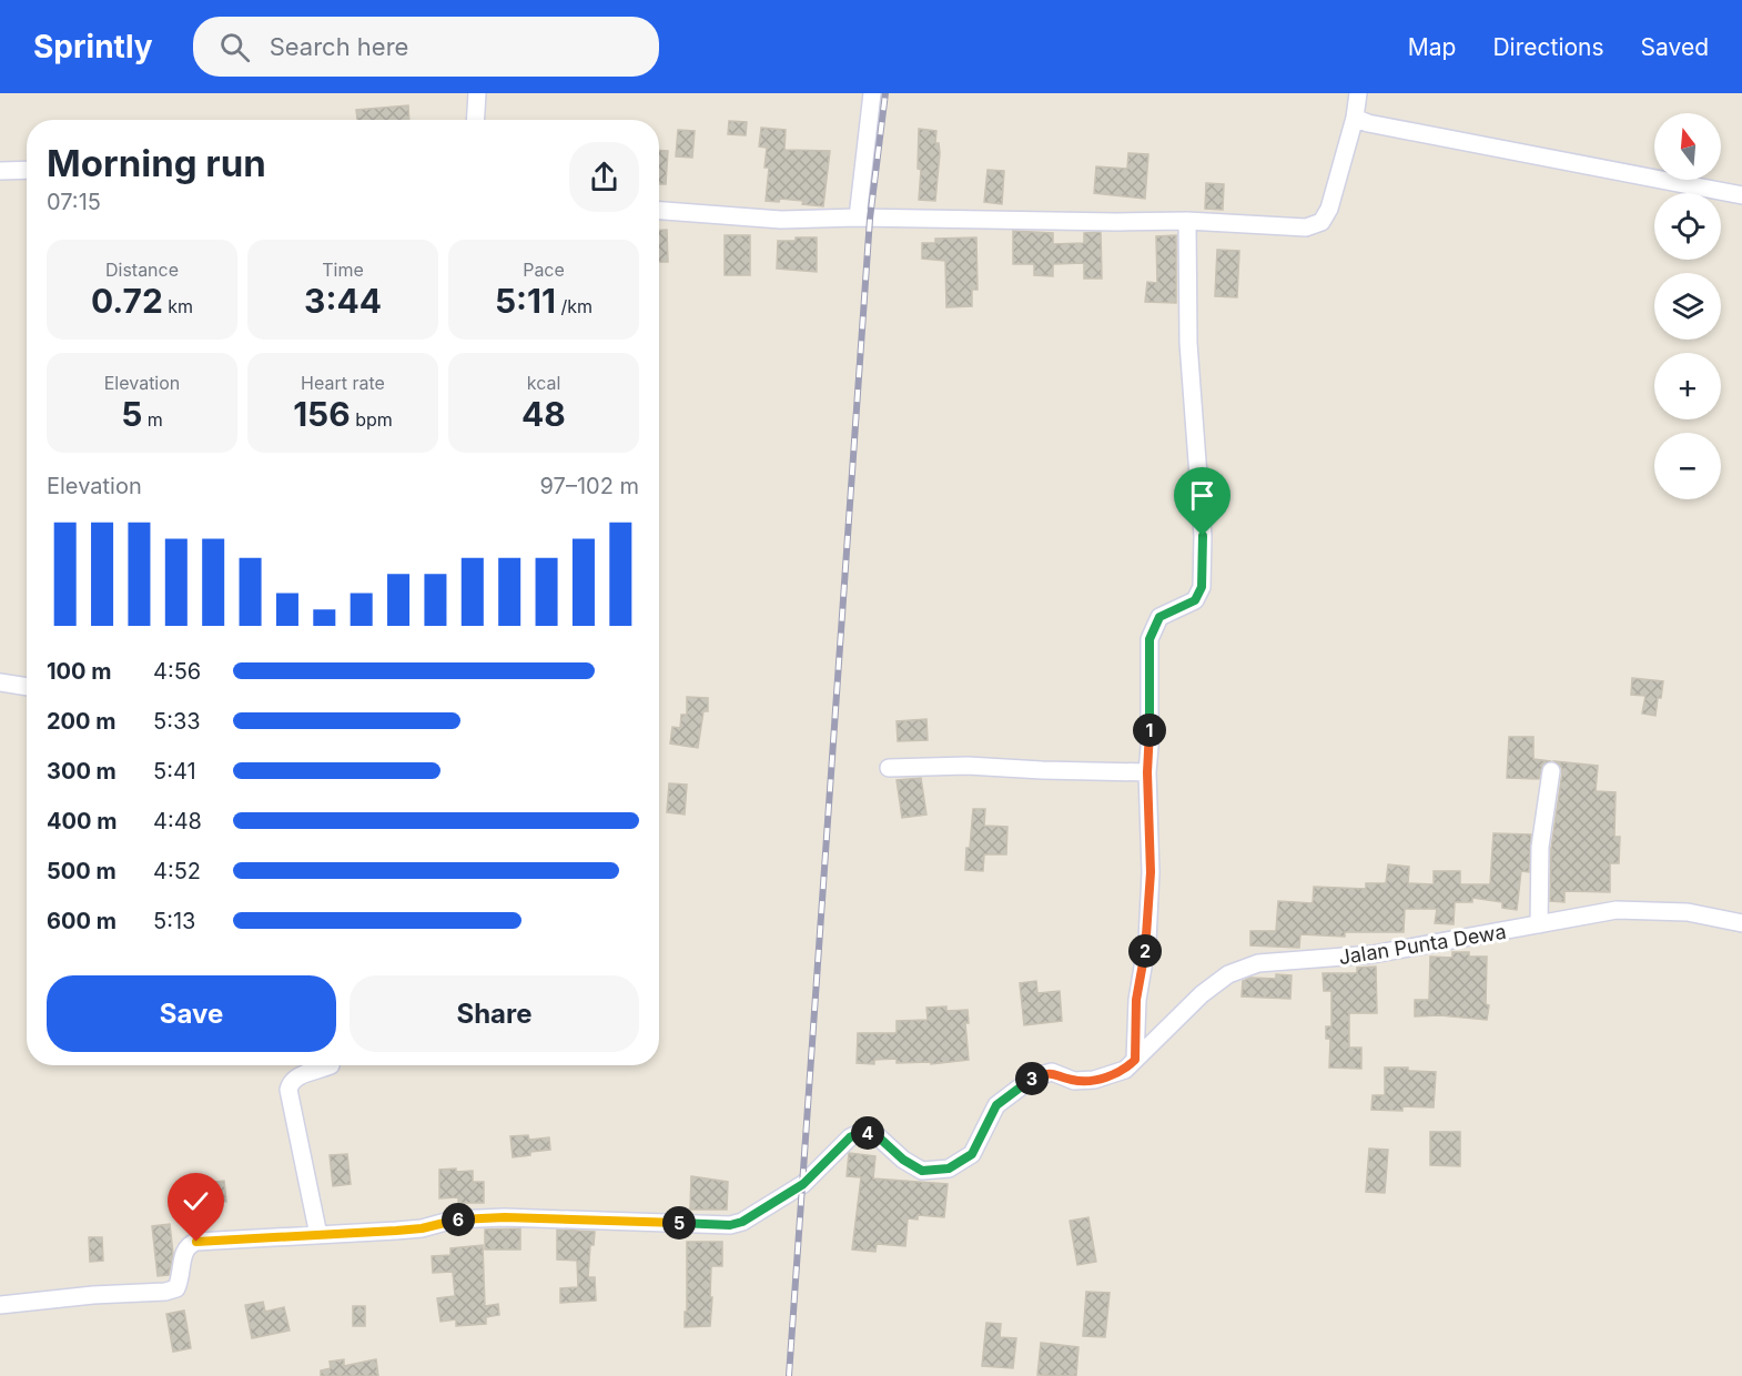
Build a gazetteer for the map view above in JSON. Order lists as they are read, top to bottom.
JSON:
{
  "streets": {
    "street": ["Jalan Punta Dewa"]
  },
  "north": "top",
  "page": {
    "header": "Sprintly",
    "search": "Search here",
    "nav": ["Map", "Directions", "Saved"],
    "map_buttons": ["+", "−"],
    "heading": ["Morning run", "07:15"],
    "stats": [
      ["Distance", "0.72 km"],
      ["Time", "3:44"],
      ["Pace", "5:11 /km"],
      ["Elevation", "5 m"],
      ["Heart rate", "156 bpm"],
      ["kcal", "48"]
    ],
    "chart": ["Elevation", "97–102 m"],
    "list": [
      {
        "name": "100 m",
        "note": "4:56"
      },
      {
        "name": "200 m",
        "note": "5:33"
      },
      {
        "name": "300 m",
        "note": "5:41"
      },
      {
        "name": "400 m",
        "note": "4:48"
      },
      {
        "name": "500 m",
        "note": "4:52"
      },
      {
        "name": "600 m",
        "note": "5:13"
      }
    ],
    "pins": [
      "1",
      "2",
      "3",
      "4",
      "6",
      "5"
    ],
    "buttons": ["Save", "Share"]
  }
}
